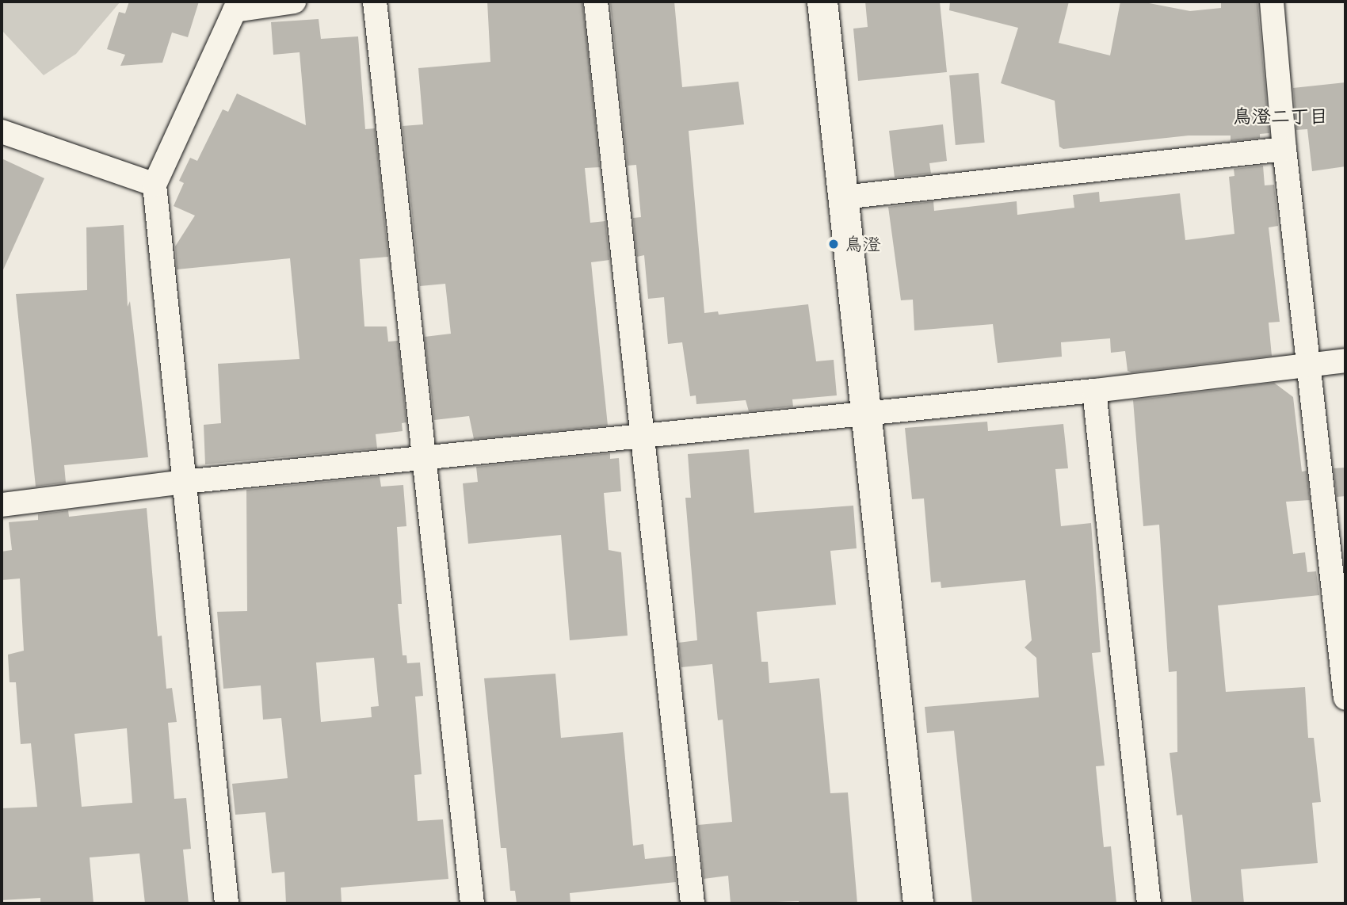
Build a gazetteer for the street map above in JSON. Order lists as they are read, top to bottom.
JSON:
{
  "districts": ["鳥澄二丁目"],
  "places": ["鳥澄"]
}
